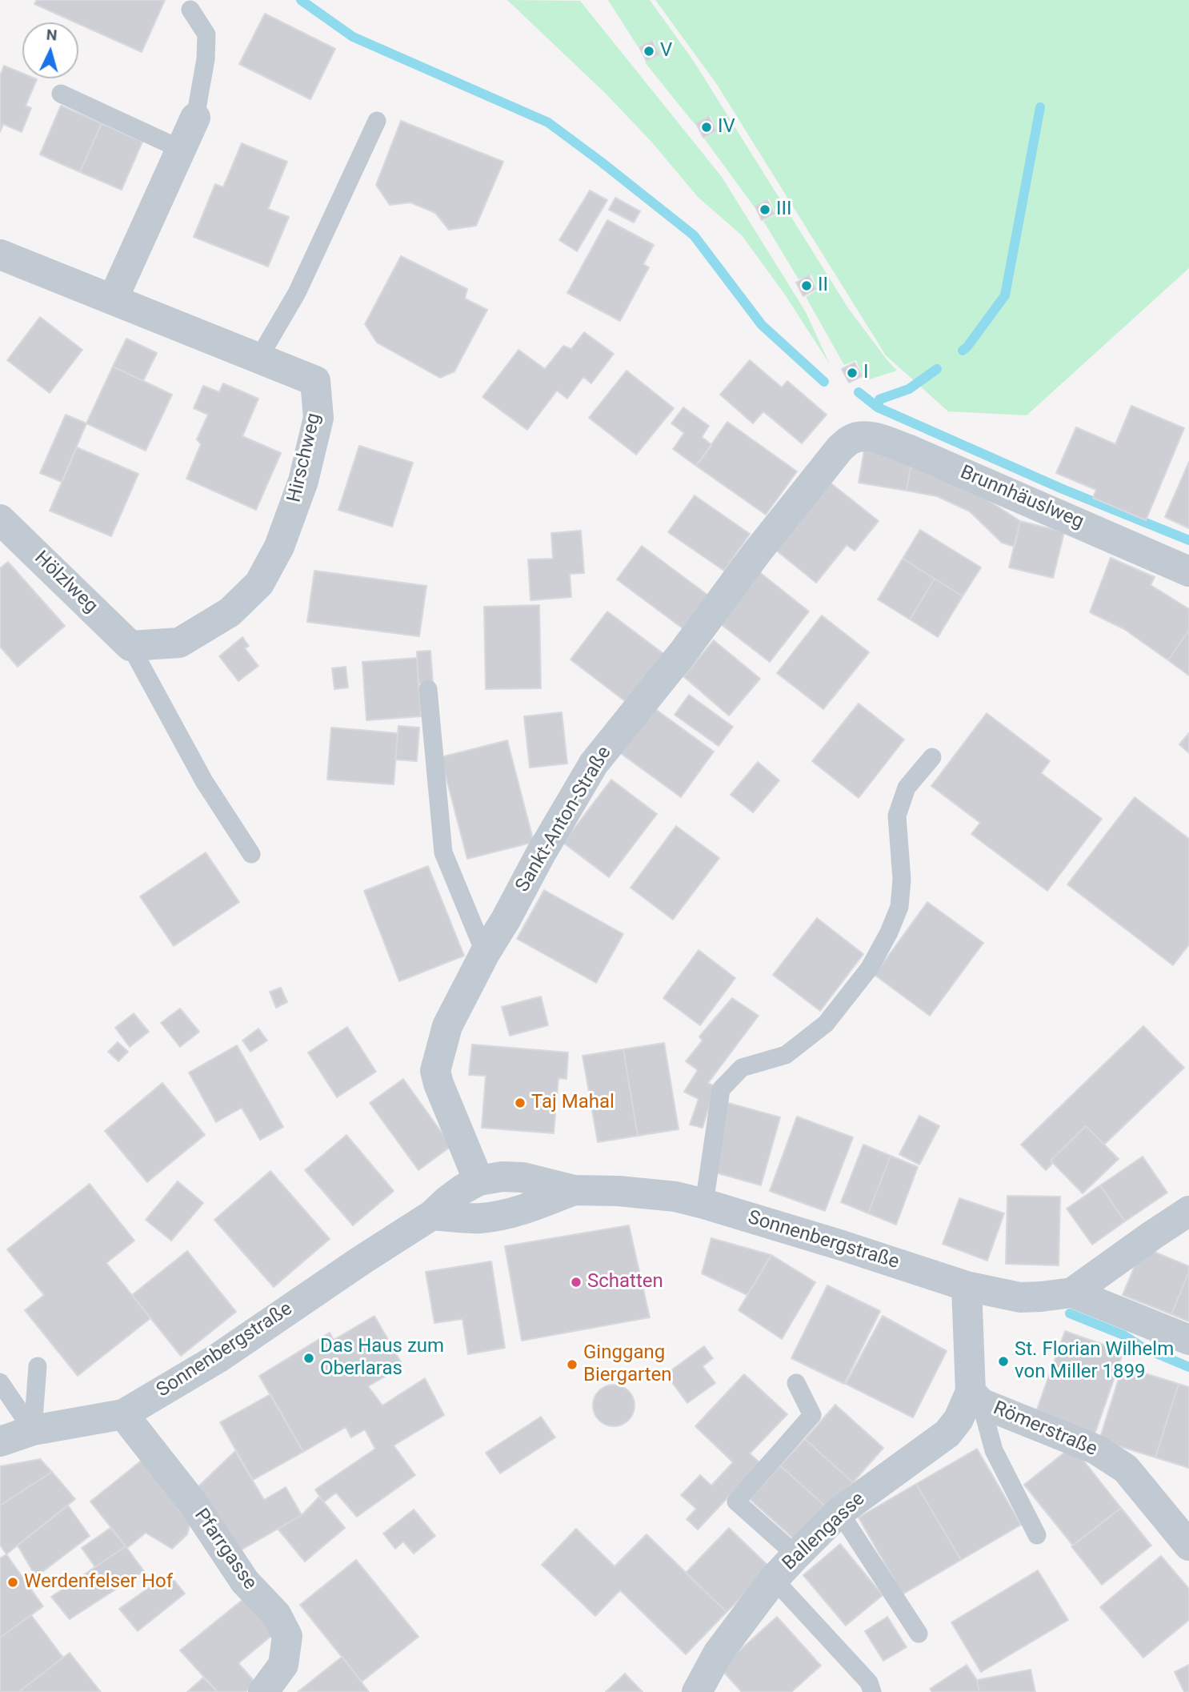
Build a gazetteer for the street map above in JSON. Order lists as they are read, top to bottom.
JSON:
{
  "streets": {
    "street": [
      "Hirschweg",
      "Brunnhäuslweg",
      "Hölzlweg",
      "Sankt-Anton-Straße",
      "Sonnenbergstraße",
      "Römerstraße",
      "Ballengasse",
      "Pfarrgasse"
    ]
  },
  "crossings": [
    ["Hirschweg", "Hölzlweg"],
    ["Brunnhäuslweg", "Sankt-Anton-Straße"],
    ["Sankt-Anton-Straße", "Sonnenbergstraße"],
    ["Sonnenbergstraße", "Römerstraße"],
    ["Sonnenbergstraße", "Pfarrgasse"],
    ["Römerstraße", "Ballengasse"]
  ],
  "places": [
    "V",
    "IV",
    "III",
    "II",
    "I",
    "Taj Mahal",
    "Schatten",
    "Das Haus zum Oberlaras",
    "St. Florian Wilhelm von Miller 1899",
    "Ginggang Biergarten",
    "Werdenfelser Hof"
  ],
  "north": "top"
}
